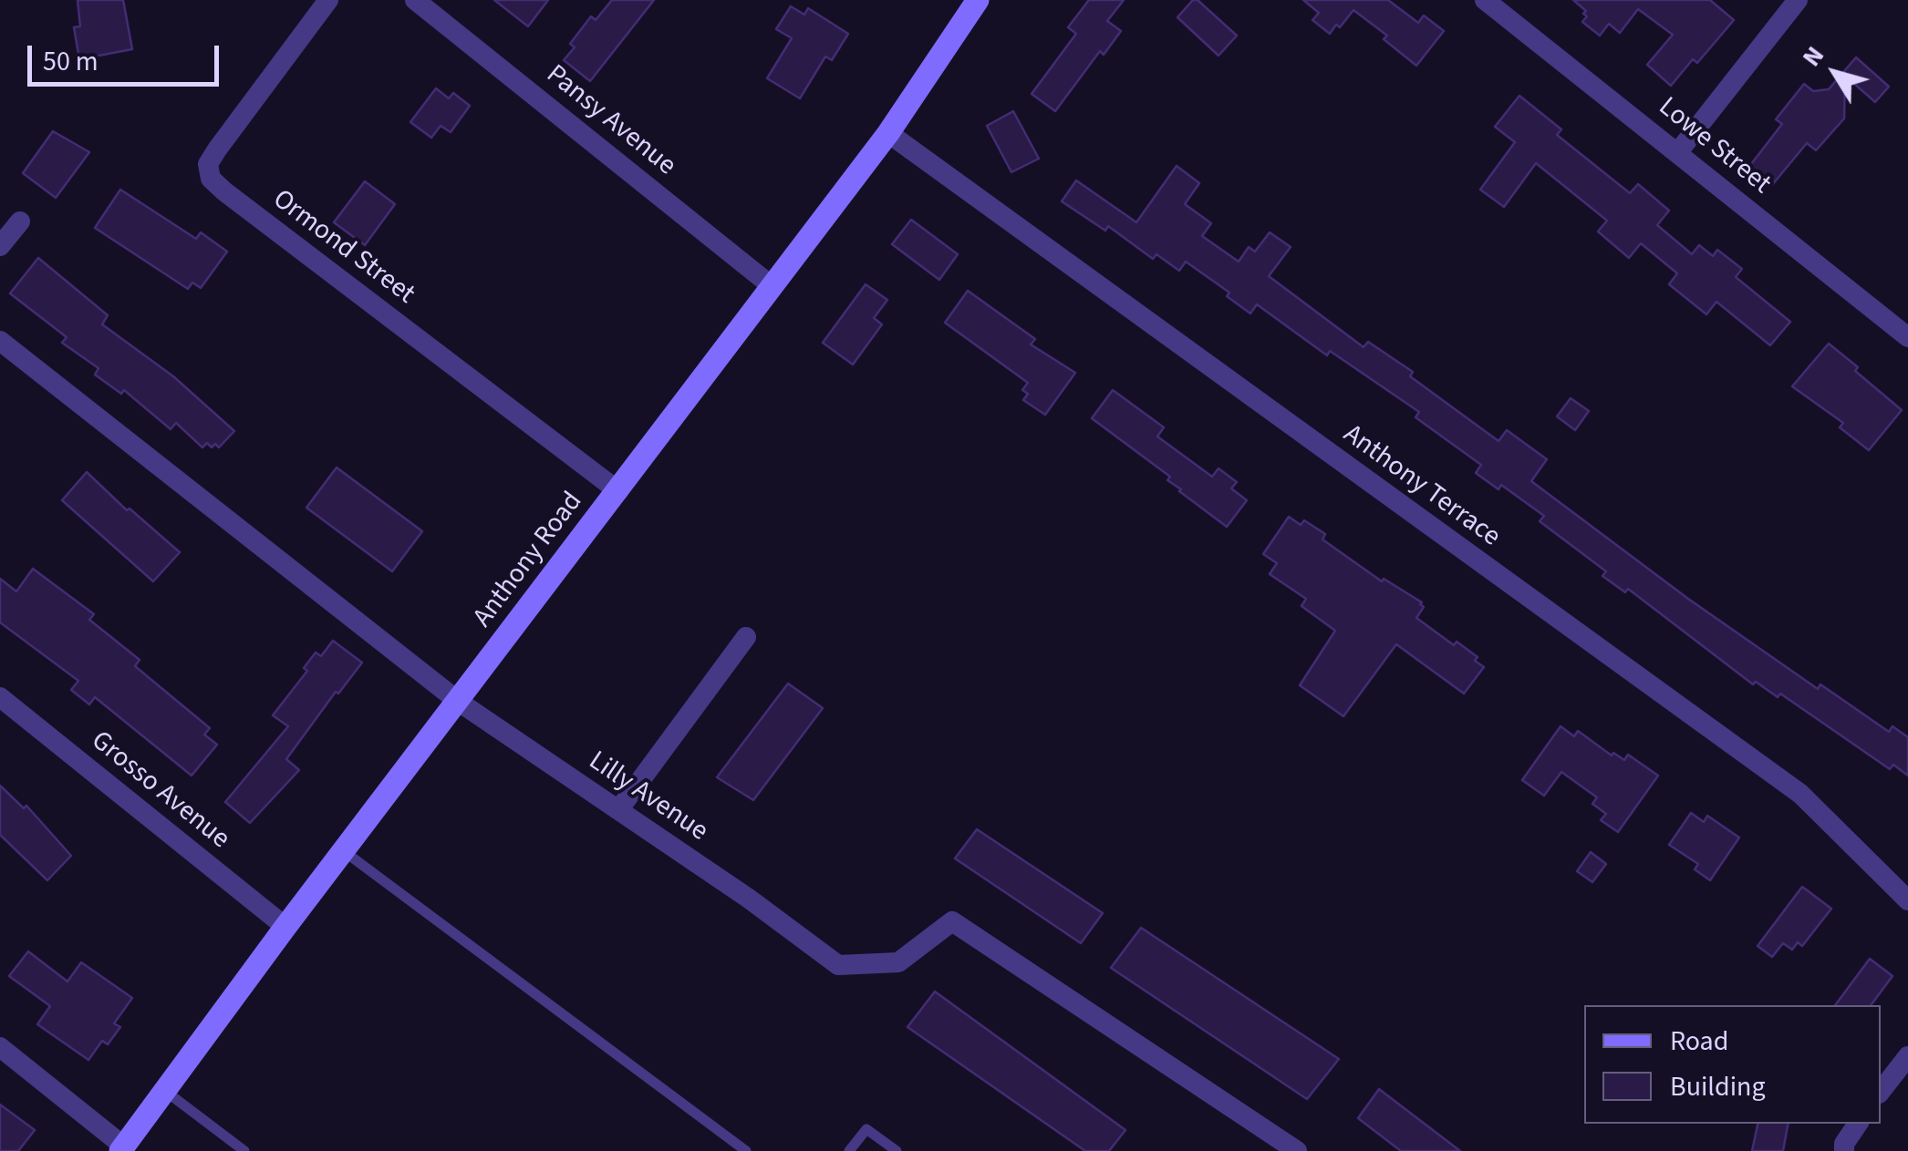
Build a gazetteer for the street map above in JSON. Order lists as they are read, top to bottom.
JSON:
{
  "streets": {
    "street": [
      "Pansy Avenue",
      "Lowe Street",
      "Ormond Street",
      "Anthony Terrace",
      "Anthony Road",
      "Grosso Avenue",
      "Lilly Avenue"
    ]
  },
  "crossings": [
    ["Pansy Avenue", "Anthony Road"],
    ["Ormond Street", "Anthony Road"],
    ["Anthony Terrace", "Anthony Road"],
    ["Anthony Road", "Grosso Avenue"],
    ["Anthony Road", "Lilly Avenue"]
  ],
  "legend": ["Road", "Building"],
  "scale_bar": "50 m",
  "north": "top left"
}
